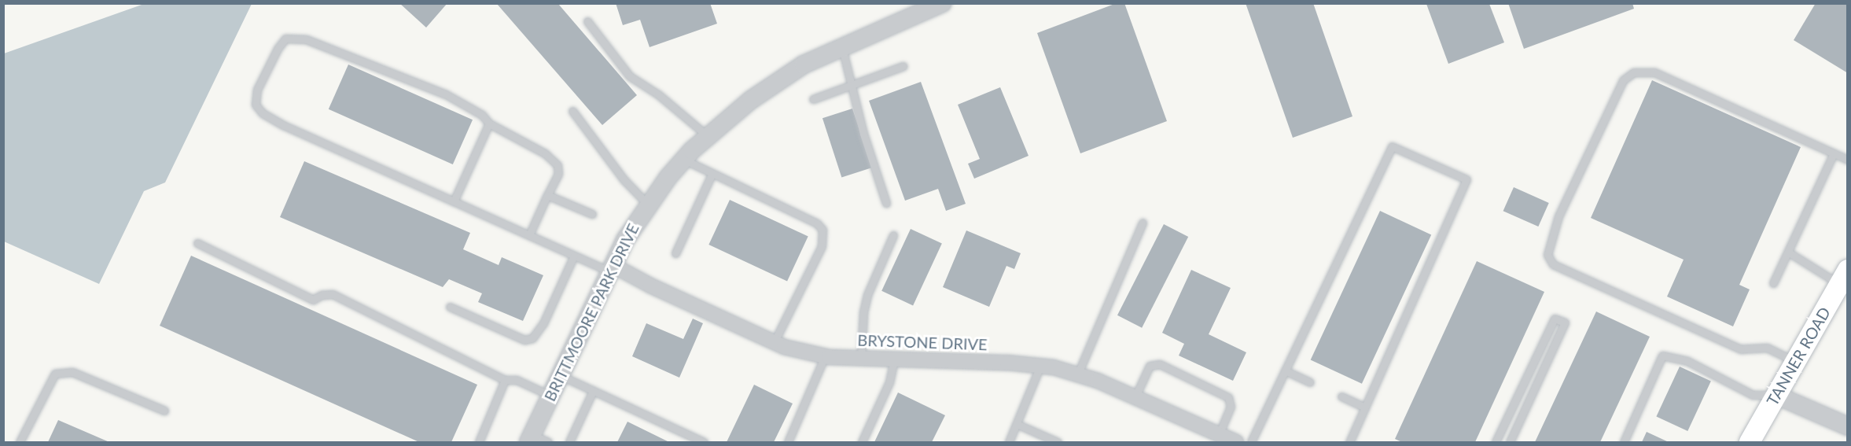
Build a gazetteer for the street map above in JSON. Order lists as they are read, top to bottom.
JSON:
{
  "streets": {
    "main road": ["TANNER ROAD"],
    "street": ["BRITTMOORE PARK DRIVE", "BRYSTONE DRIVE"]
  },
  "crossings": [
    ["BRITTMOORE PARK DRIVE", "BRYSTONE DRIVE"]
  ]
}
